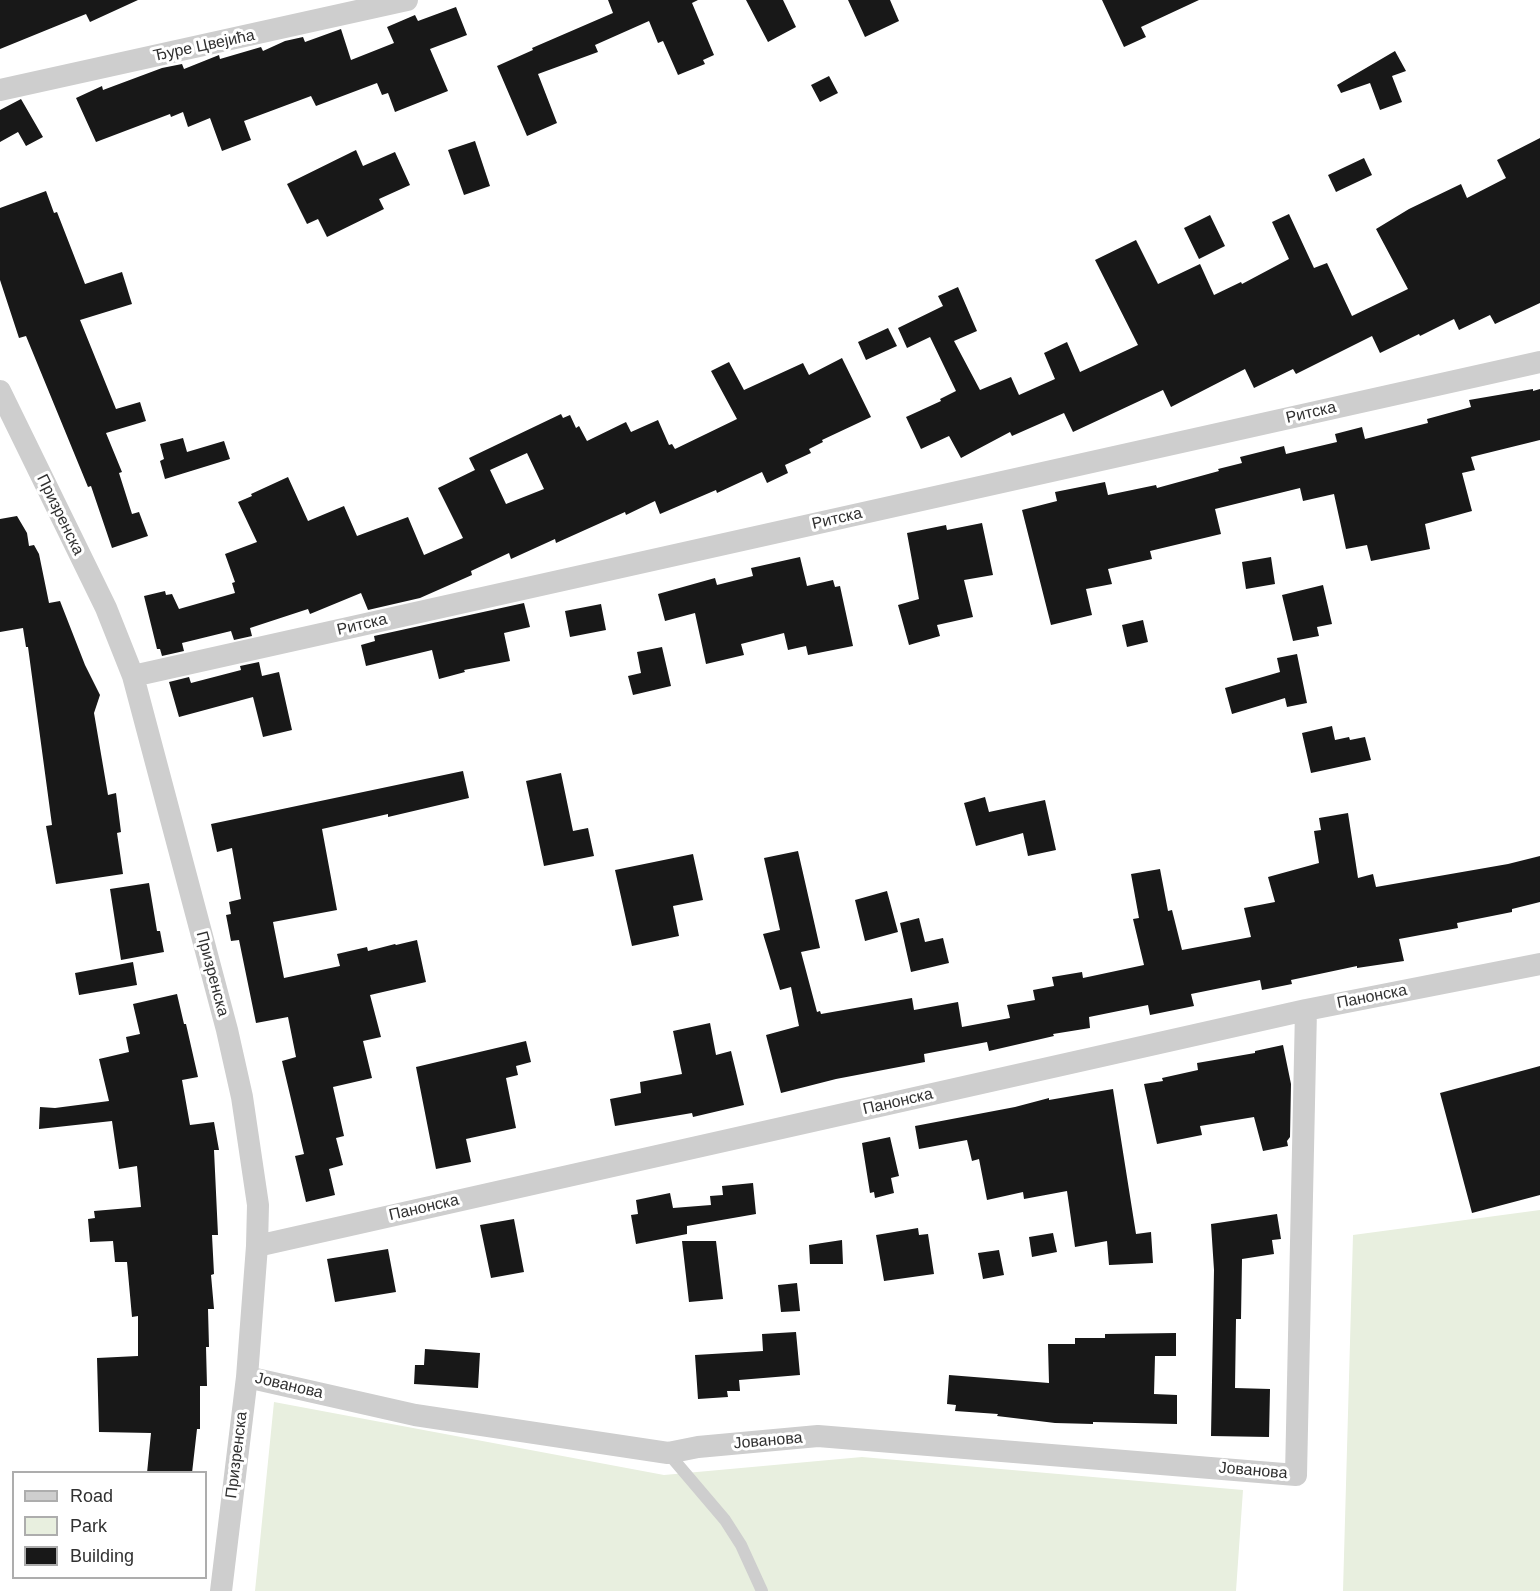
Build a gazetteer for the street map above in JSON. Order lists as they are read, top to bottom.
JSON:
{
  "streets": {
    "street": [
      "Ђуре Цвејића",
      "Ритска",
      "Призренска",
      "Панонска",
      "Јованова"
    ]
  },
  "crossings": [
    ["Ритска", "Призренска"],
    ["Призренска", "Панонска"],
    ["Призренска", "Јованова"],
    ["Панонска", "Јованова"]
  ],
  "legend": ["Road", "Park", "Building"]
}
